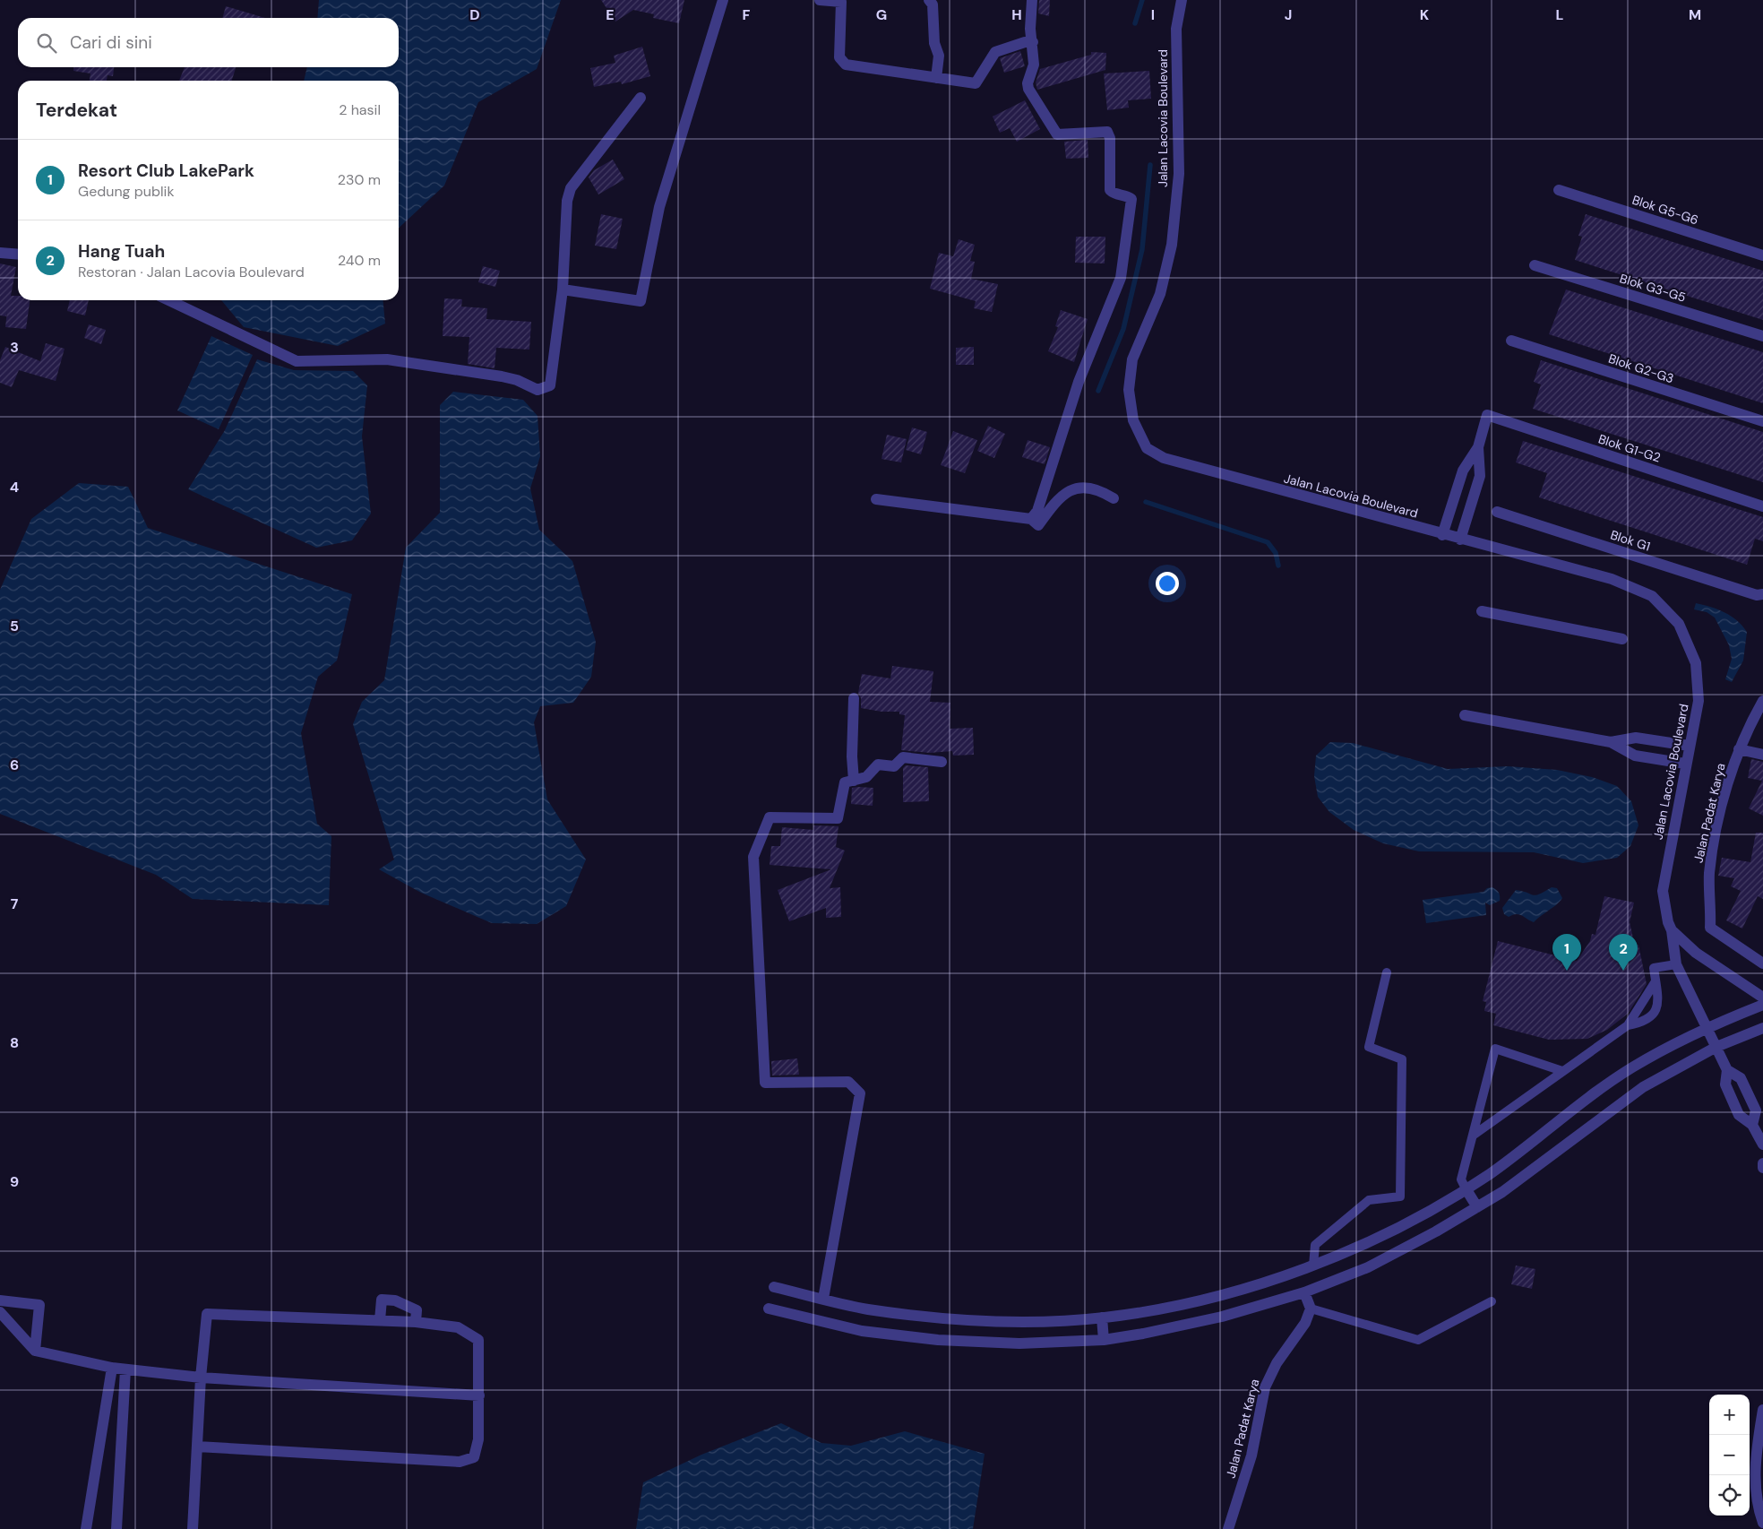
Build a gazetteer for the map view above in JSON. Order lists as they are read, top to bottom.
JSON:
{
  "streets": {
    "street": [
      "Jalan Lacovia Boulevard",
      "Blok G5-G6",
      "Blok G3-G5",
      "Blok G2-G3",
      "Blok G1-G2",
      "Blok G1",
      "Jalan Padat Karya"
    ]
  },
  "page": {
    "search": "Cari di sini",
    "heading": ["Terdekat", "2 hasil"],
    "list": [
      {
        "mark": "1",
        "name": "Resort Club LakePark",
        "note": "Gedung publik",
        "value": "230 m"
      },
      {
        "mark": "2",
        "name": "Hang Tuah",
        "note": "Restoran · Jalan Lacovia Boulevard",
        "value": "240 m"
      }
    ],
    "pins": ["1", "2"],
    "map_buttons": ["+", "−"]
  },
  "grid": {
    "columns": [
      "D",
      "E",
      "F",
      "G",
      "H",
      "I",
      "J",
      "K",
      "L",
      "M"
    ],
    "rows": [
      "3",
      "4",
      "5",
      "6",
      "7",
      "8",
      "9"
    ]
  }
}
